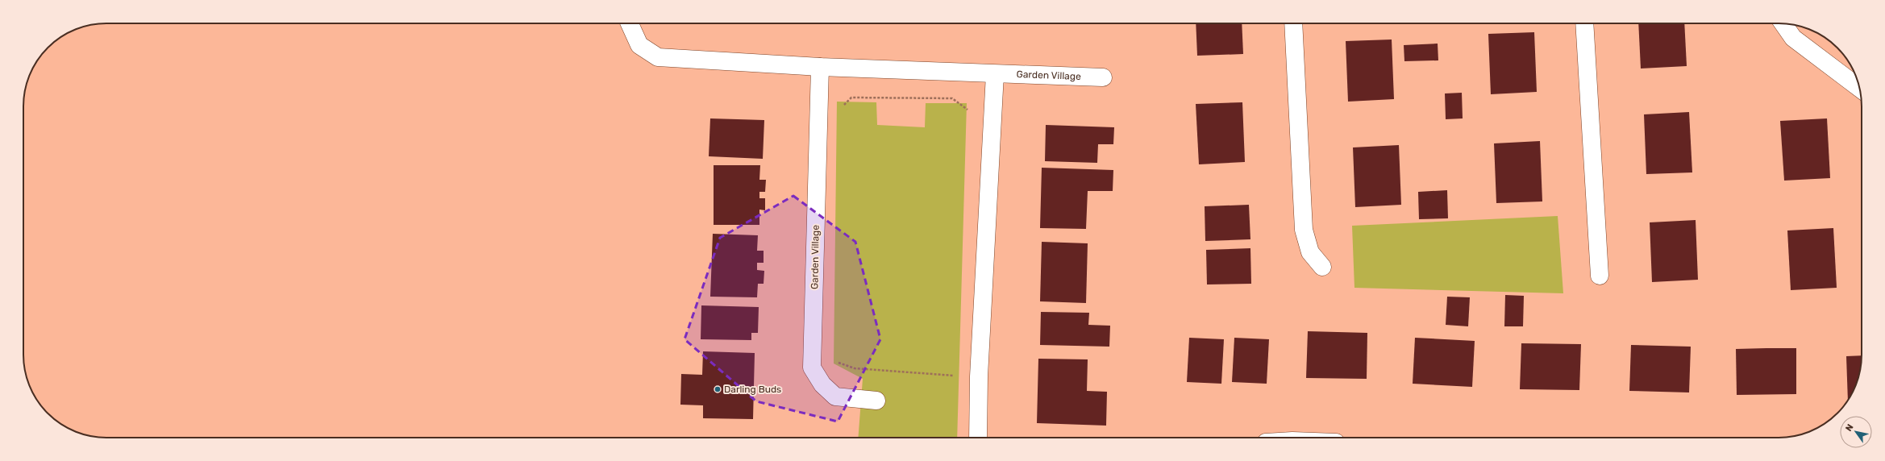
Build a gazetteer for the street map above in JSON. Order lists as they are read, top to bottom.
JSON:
{
  "streets": {
    "street": ["Garden Village"]
  },
  "places": ["Darling Buds"],
  "north": "top left"
}
